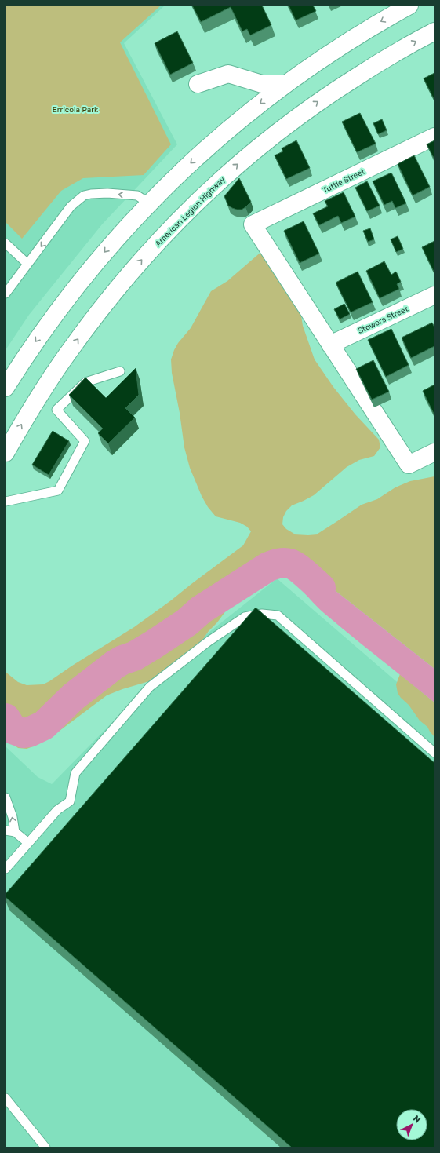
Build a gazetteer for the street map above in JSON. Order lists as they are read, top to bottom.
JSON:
{
  "streets": {
    "main road": ["Tuttle Street", "American Legion Highway", "Stowers Street"]
  },
  "crossings": [
    ["Tuttle Street", "Stowers Street"]
  ],
  "parks": ["Erricola Park"],
  "north": "top right"
}
